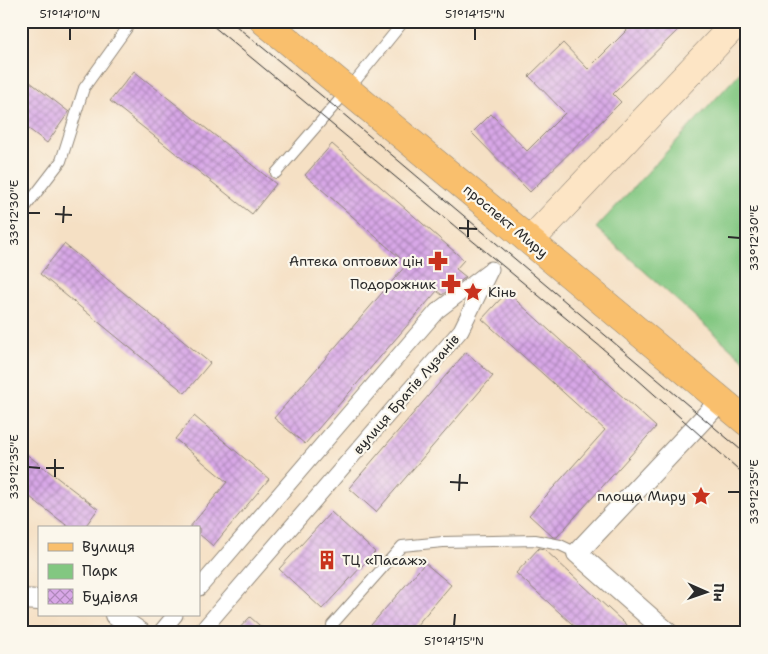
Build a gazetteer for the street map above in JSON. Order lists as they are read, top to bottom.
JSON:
{
  "streets": {
    "main road": ["проспект Миру"],
    "street": ["вулиця Братів Лузанів"]
  },
  "places": {
    "pharmacy": ["Аптека оптових цін", "Подорожник"],
    "place": ["Кінь", "площа Миру"],
    "building": ["ТЦ «Пасаж»"]
  },
  "legend": ["Вулиця", "Парк", "Будівля"],
  "north": "right",
  "coordinates": [
    "51°14'10\"N",
    "51°14'15\"N",
    "33°12'30\"E",
    "33°12'35\"E"
  ]
}
